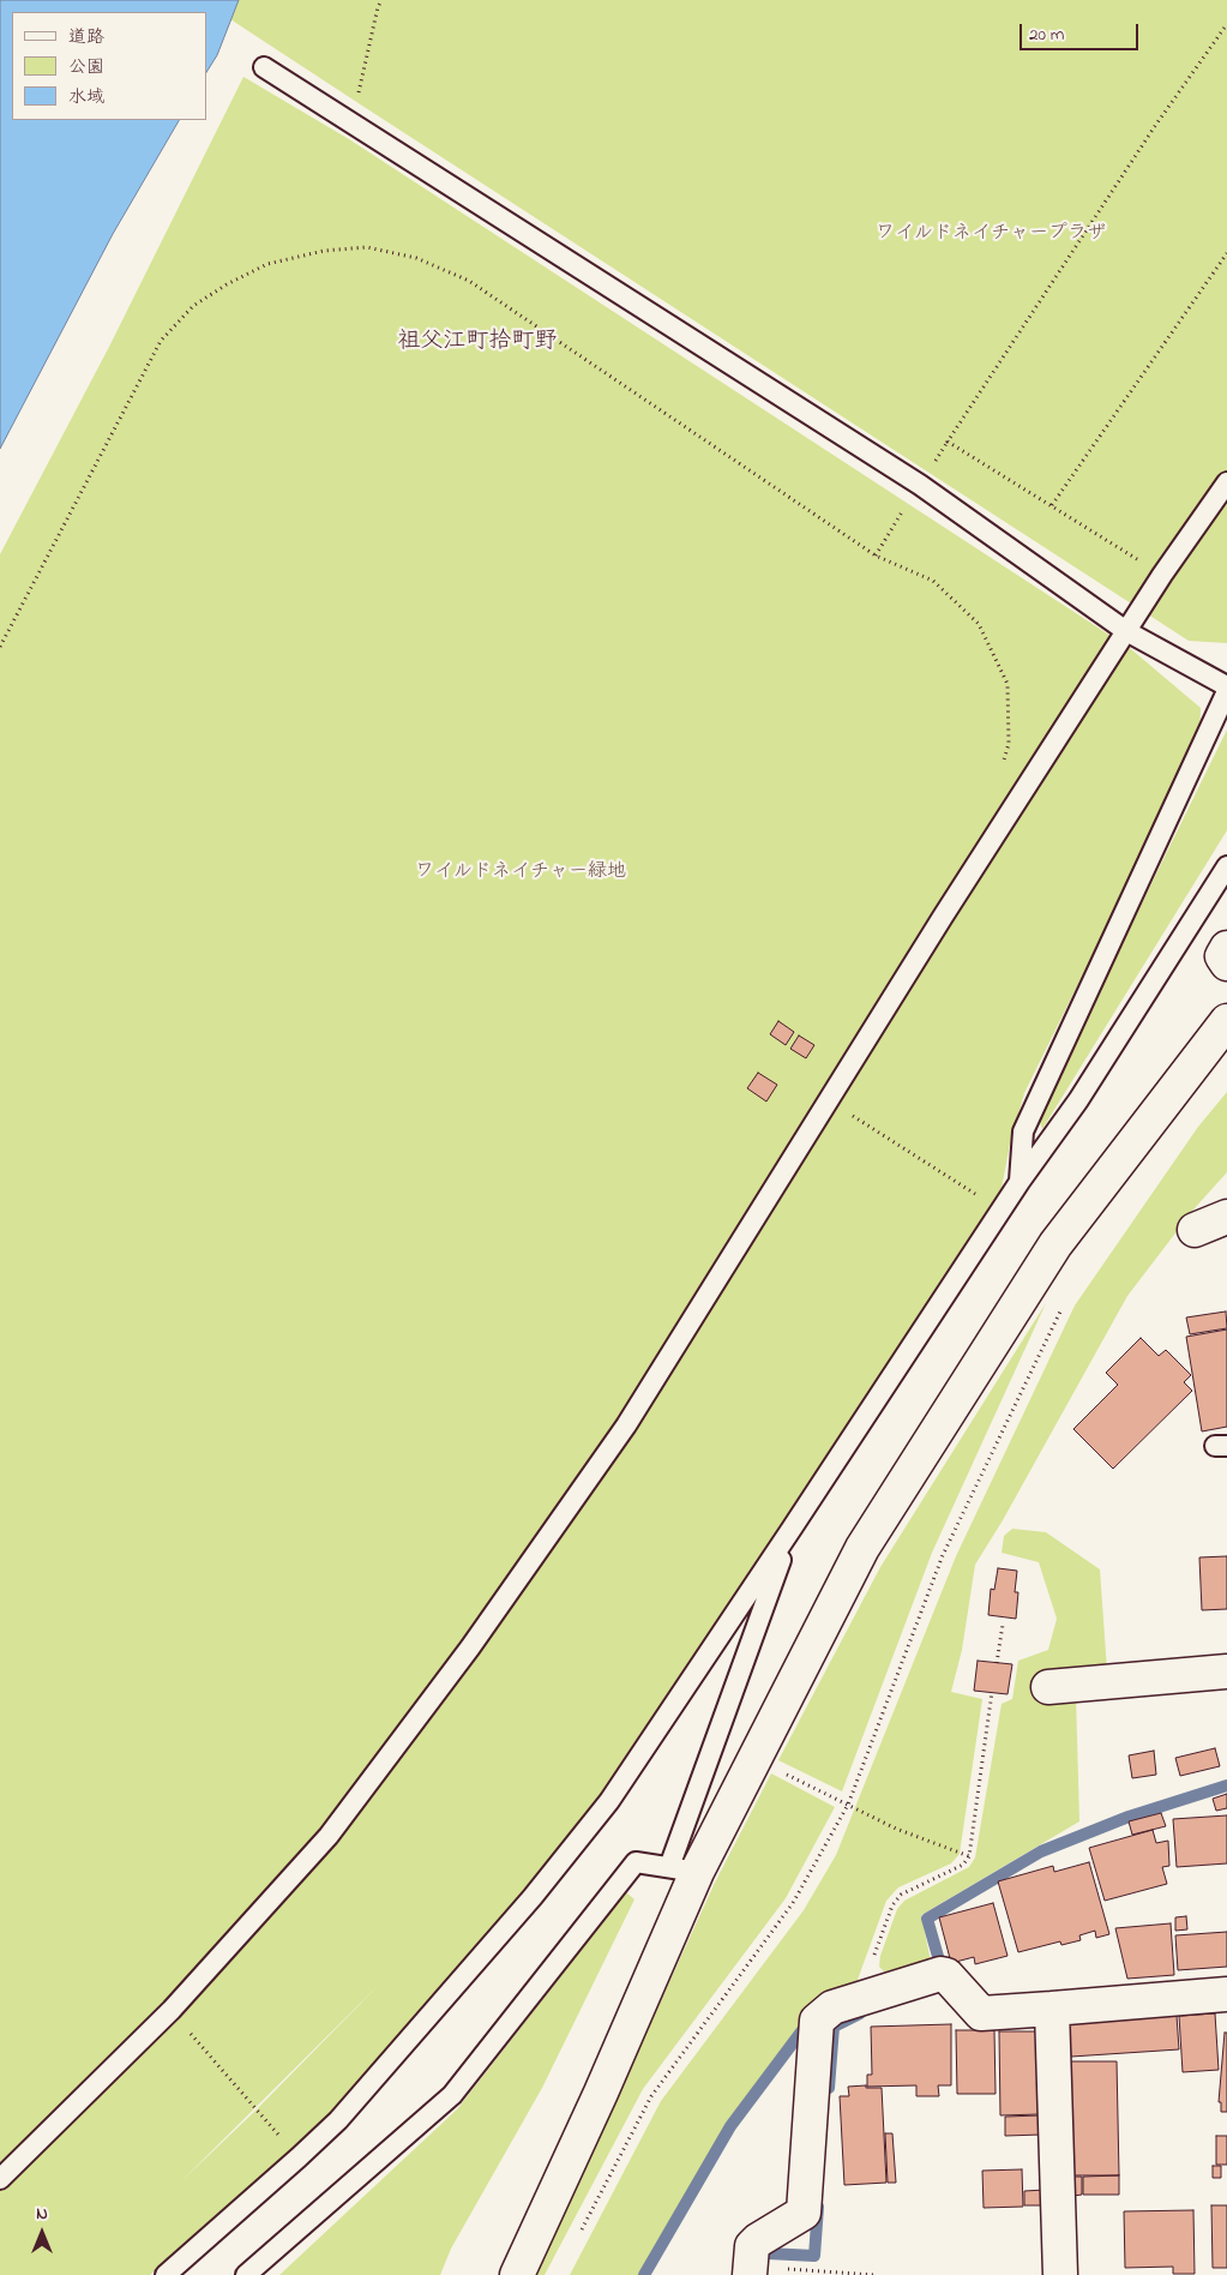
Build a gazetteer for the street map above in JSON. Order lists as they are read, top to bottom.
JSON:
{
  "districts": ["祖父江町拾町野"],
  "parks": ["ワイルドネイチャープラザ", "ワイルドネイチャー緑地"],
  "legend": ["道路", "公園", "水域"],
  "scale_bar": "20 m",
  "north": "top"
}
